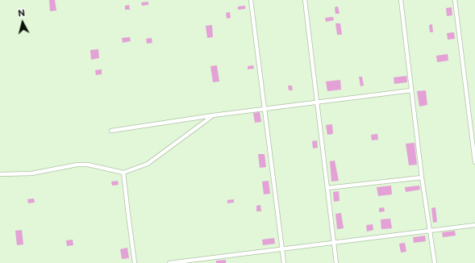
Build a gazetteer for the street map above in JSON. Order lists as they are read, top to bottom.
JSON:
{
  "north": "top"
}
